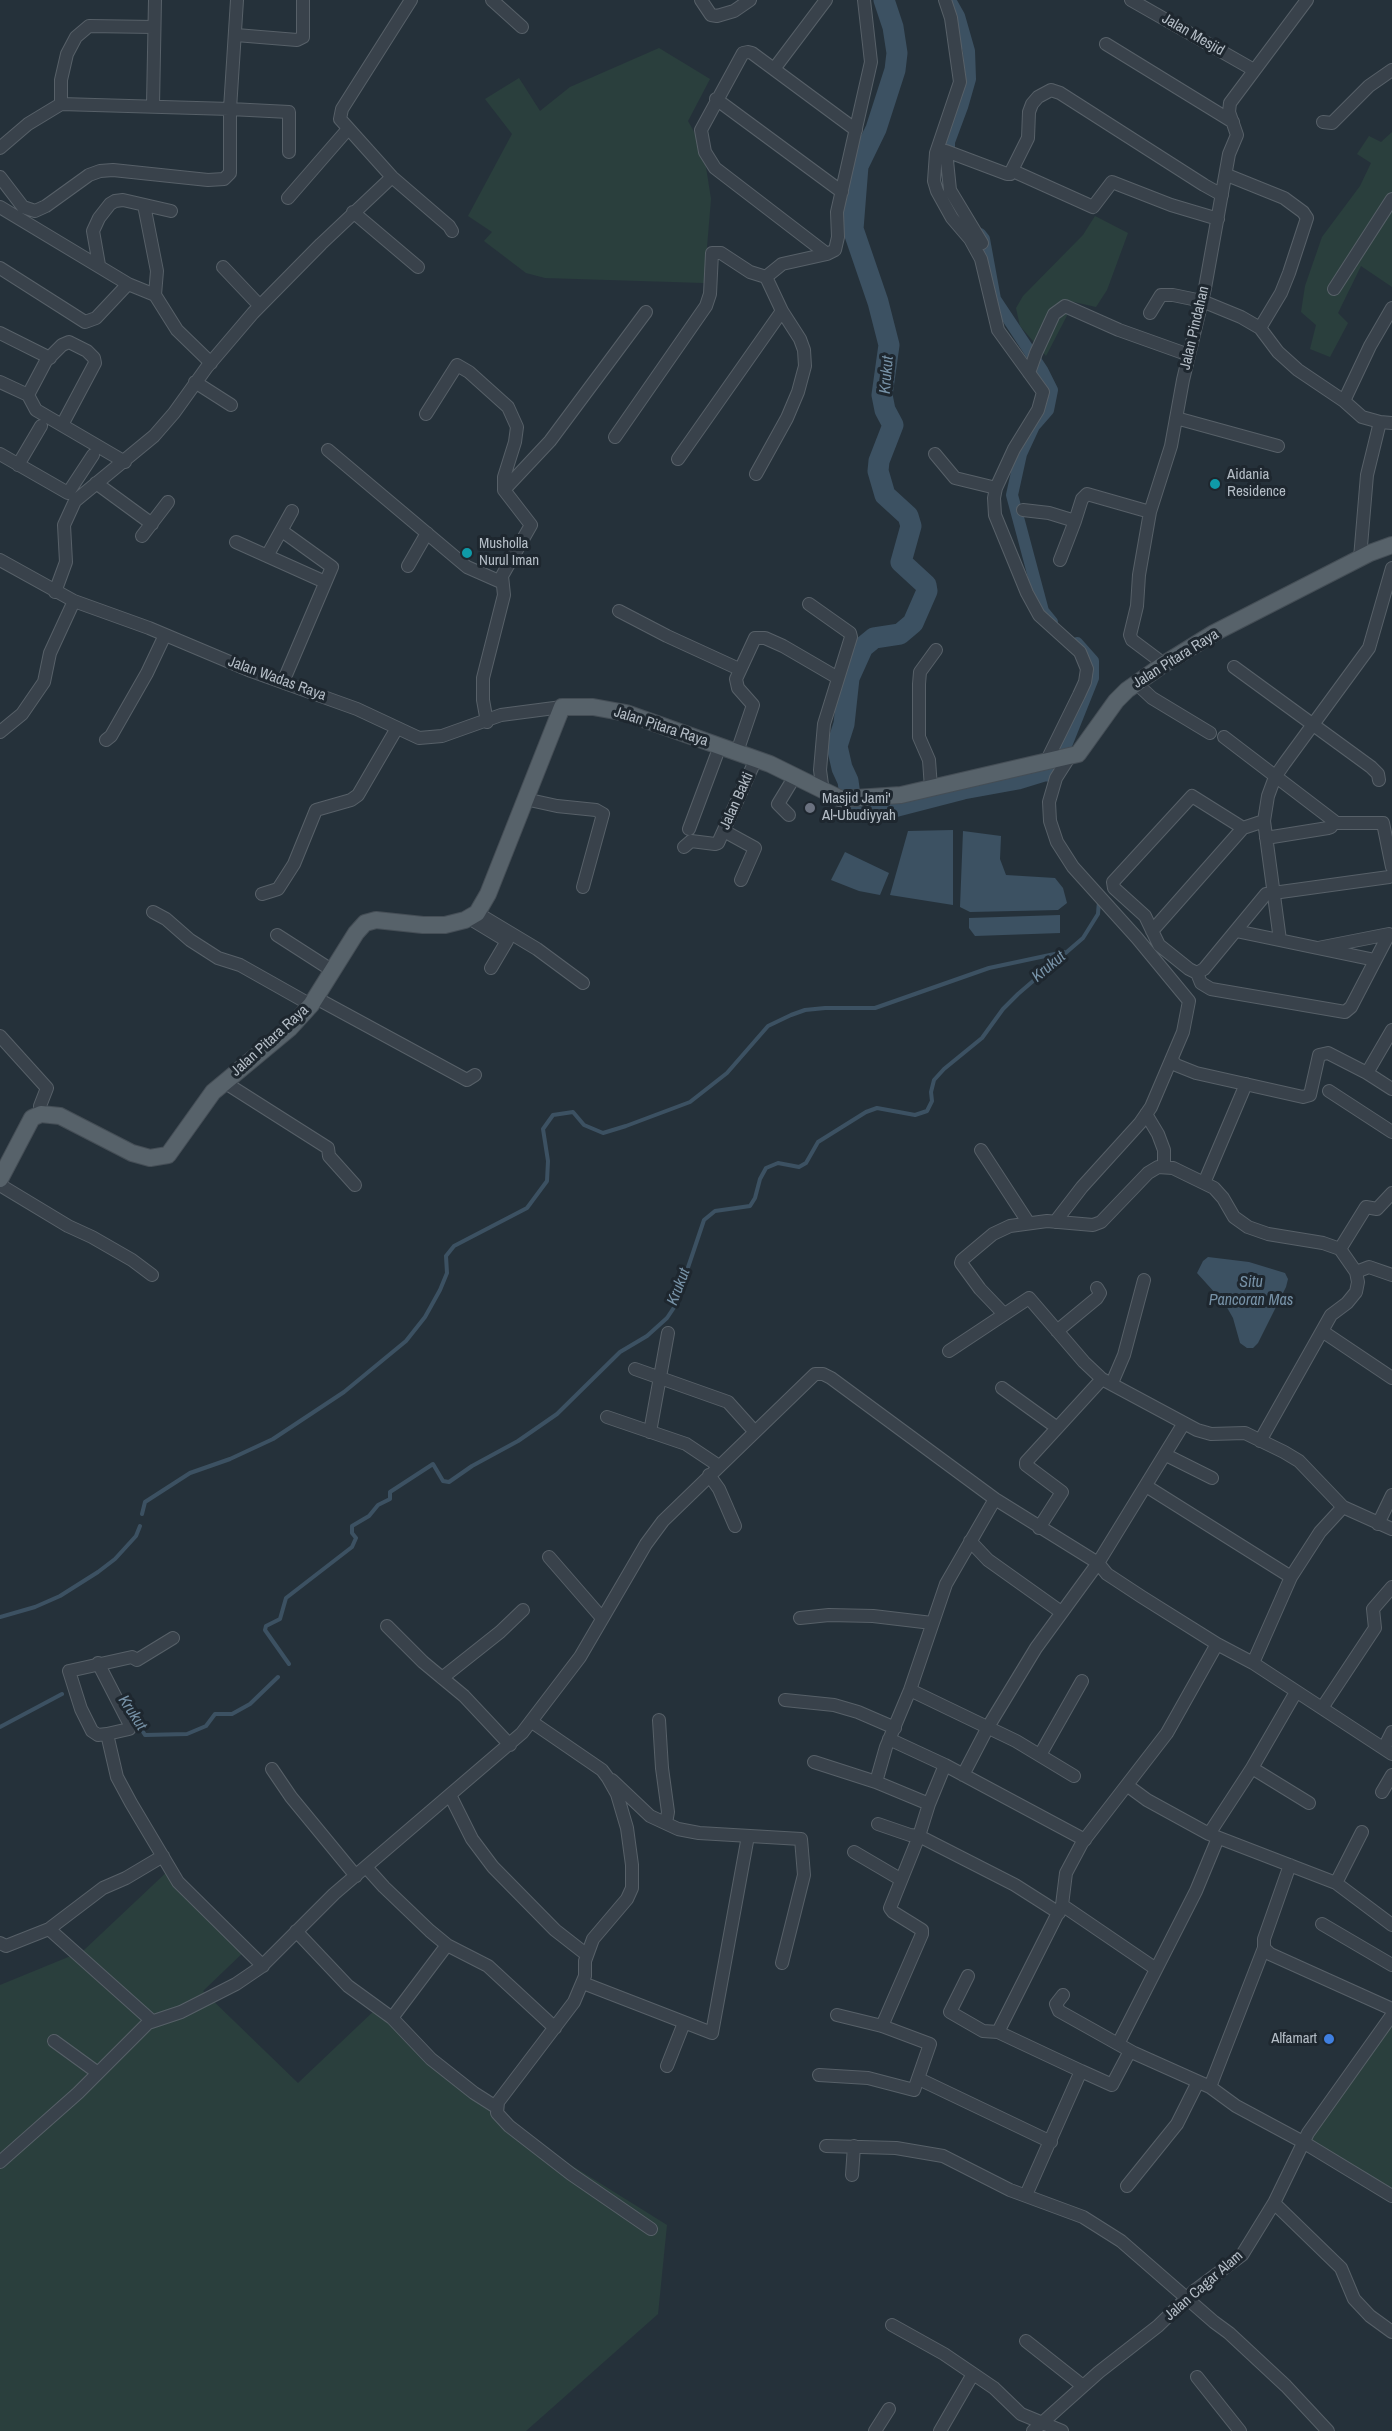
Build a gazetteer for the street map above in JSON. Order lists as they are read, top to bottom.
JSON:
{
  "streets": {
    "main road": ["Jalan Pitara Raya"],
    "street": [
      "Jalan Mesjid",
      "Jalan Pindahan",
      "Jalan Wadas Raya",
      "Jalan Bakti",
      "Jalan Cagar Alam"
    ]
  },
  "crossings": [
    ["Jalan Mesjid", "Jalan Pindahan"],
    ["Jalan Pindahan", "Jalan Pitara Raya"],
    ["Jalan Pitara Raya", "Jalan Wadas Raya"],
    ["Jalan Pitara Raya", "Jalan Bakti"]
  ],
  "water": ["Krukut", "Situ Pancoran Mas"],
  "places": [
    "Aidania Residence",
    "Musholla Nurul Iman",
    "Masjid Jami' Al-Ubudiyyah",
    "Alfamart"
  ]
}
